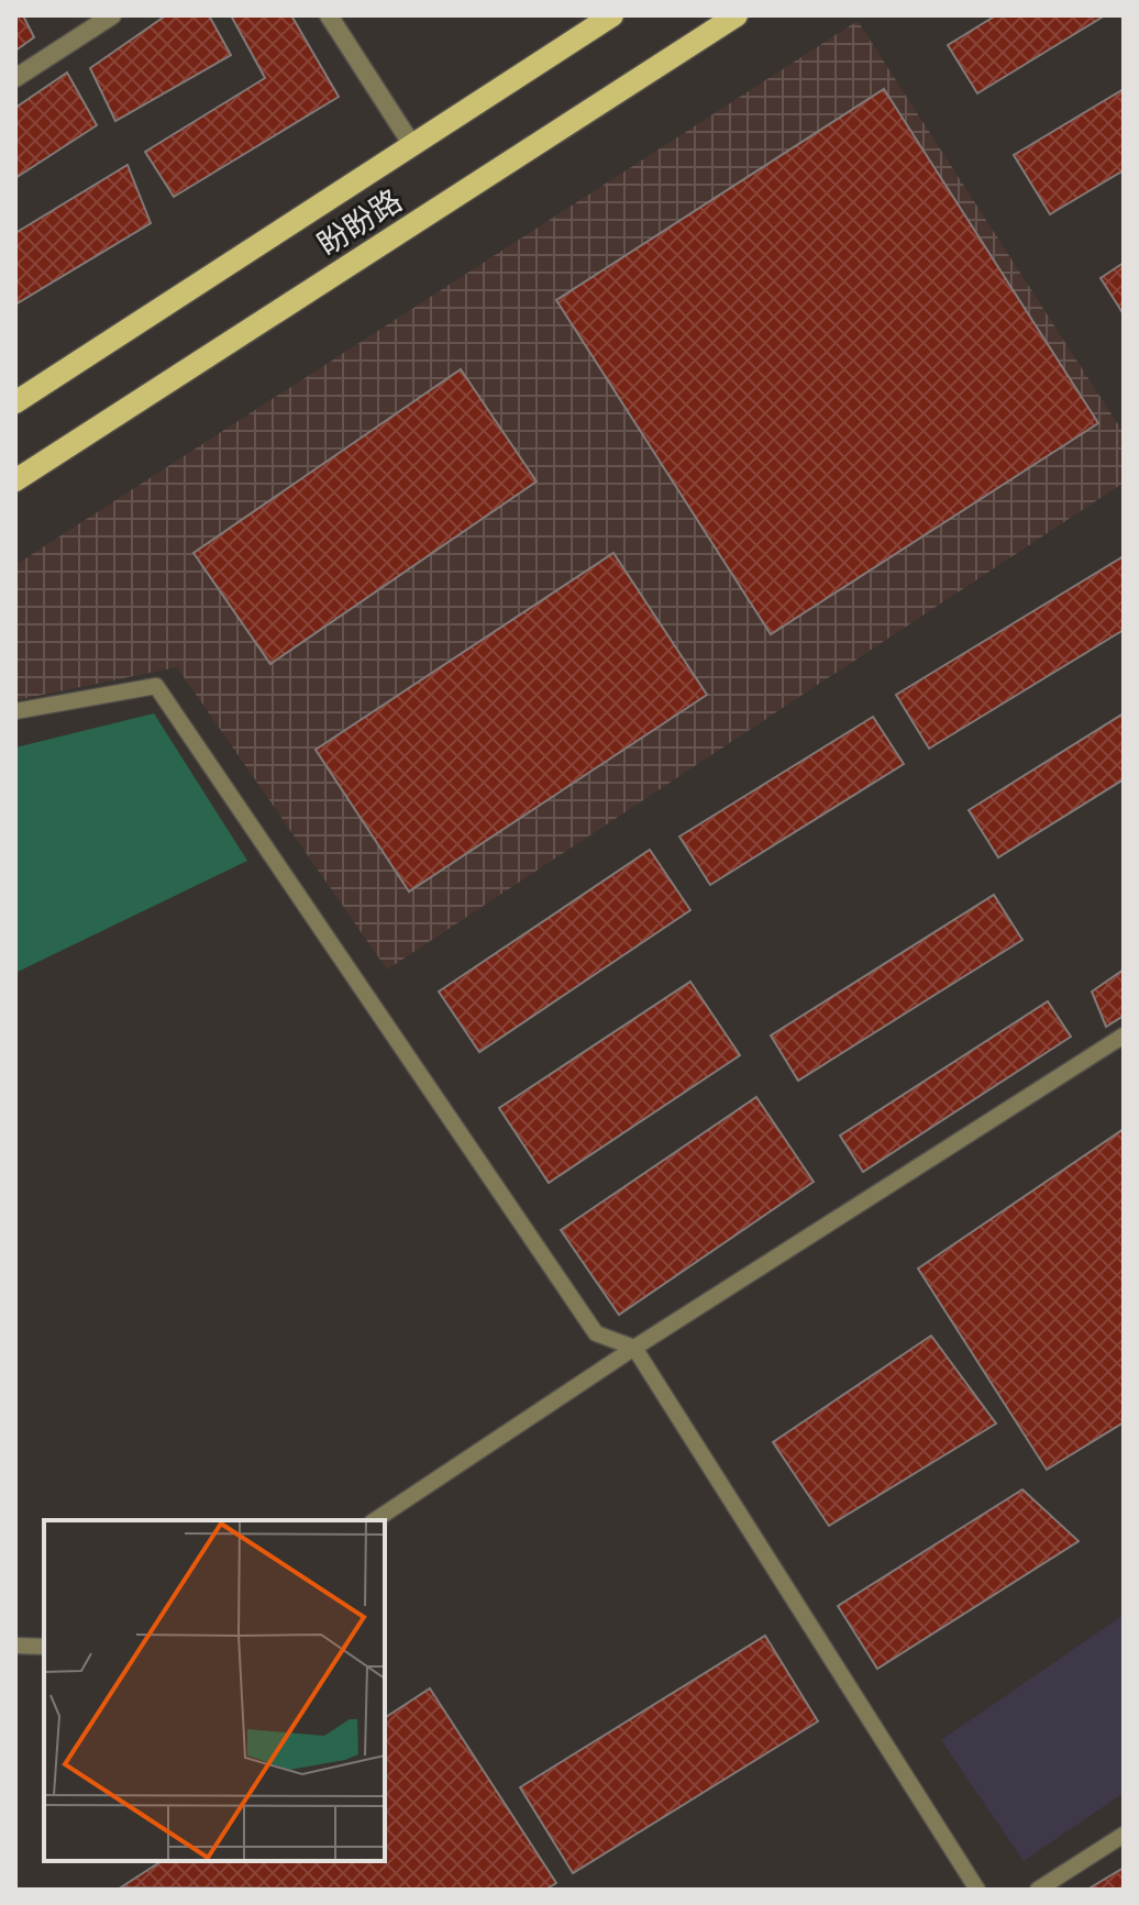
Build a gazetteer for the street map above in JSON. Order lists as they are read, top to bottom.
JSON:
{
  "streets": {
    "main road": ["盼盼路"]
  }
}
